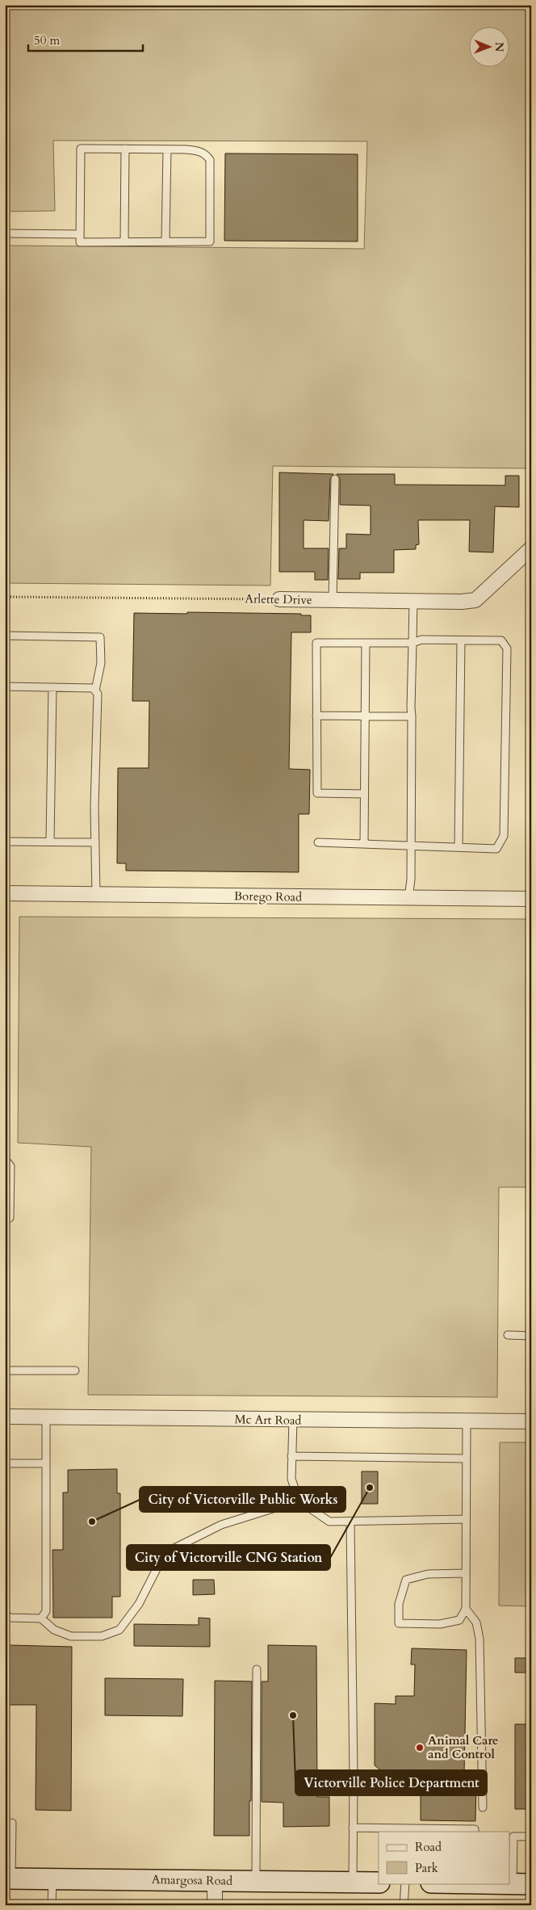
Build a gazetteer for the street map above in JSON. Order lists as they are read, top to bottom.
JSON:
{
  "streets": {
    "main road": ["Amargosa Road"],
    "street": ["Arlette Drive", "Borego Road", "Mc Art Road"]
  },
  "places": [
    "City of Victorville CNG Station",
    "City of Victorville Public Works",
    "Victorville Police Department",
    "Animal Care and Control"
  ],
  "legend": ["Road", "Park"],
  "scale_bar": "50 m",
  "north": "right"
}
